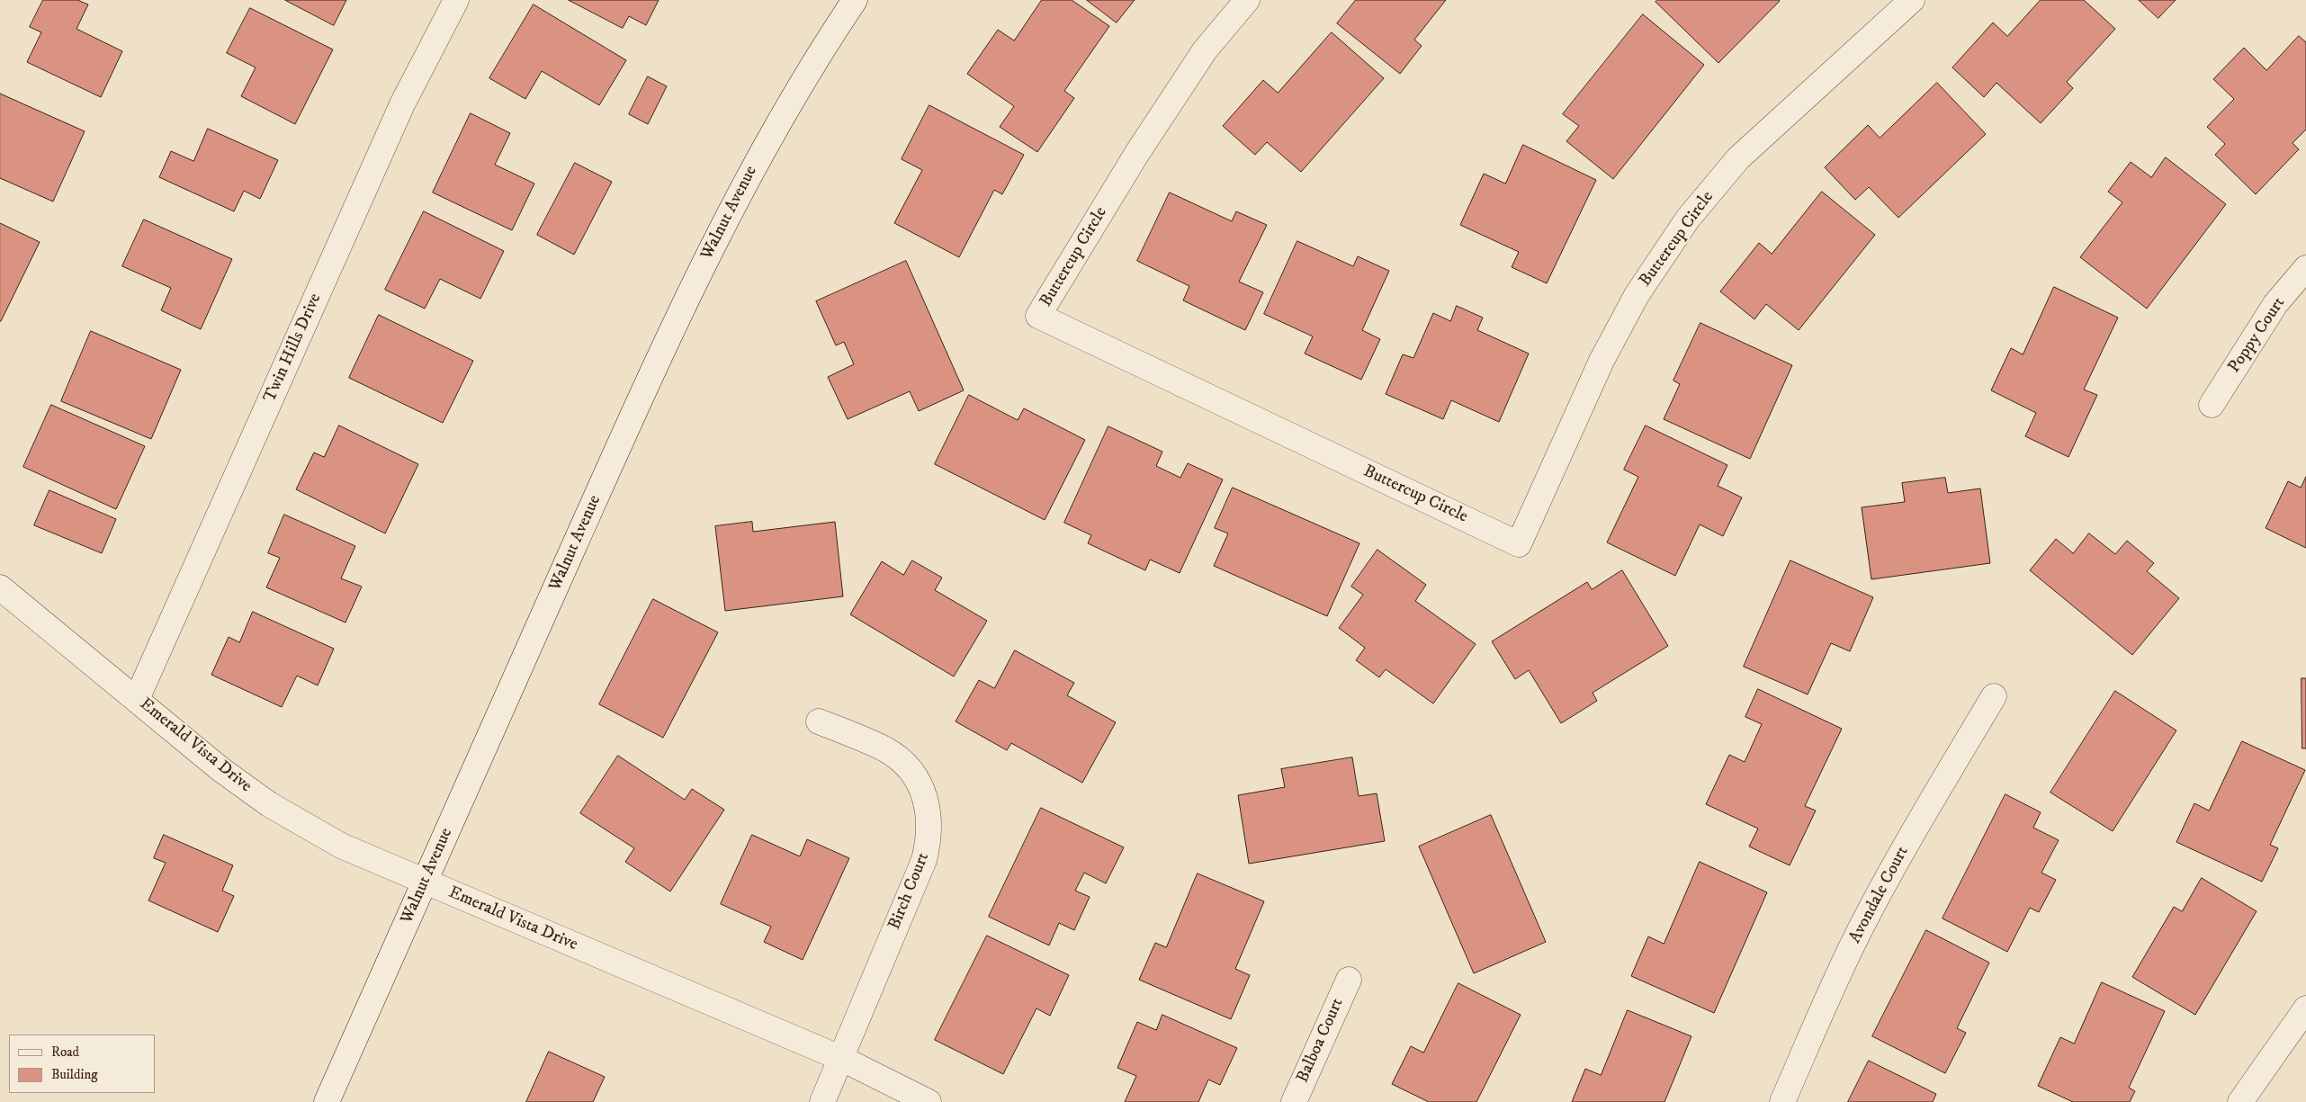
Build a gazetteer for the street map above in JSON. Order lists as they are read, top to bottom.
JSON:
{
  "streets": {
    "street": [
      "Walnut Avenue",
      "Buttercup Circle",
      "Poppy Court",
      "Twin Hills Drive",
      "Emerald Vista Drive",
      "Birch Court",
      "Avondale Court",
      "Balboa Court"
    ]
  },
  "crossings": [
    ["Walnut Avenue", "Emerald Vista Drive"],
    ["Twin Hills Drive", "Emerald Vista Drive"],
    ["Emerald Vista Drive", "Birch Court"]
  ],
  "legend": ["Road", "Building"]
}
